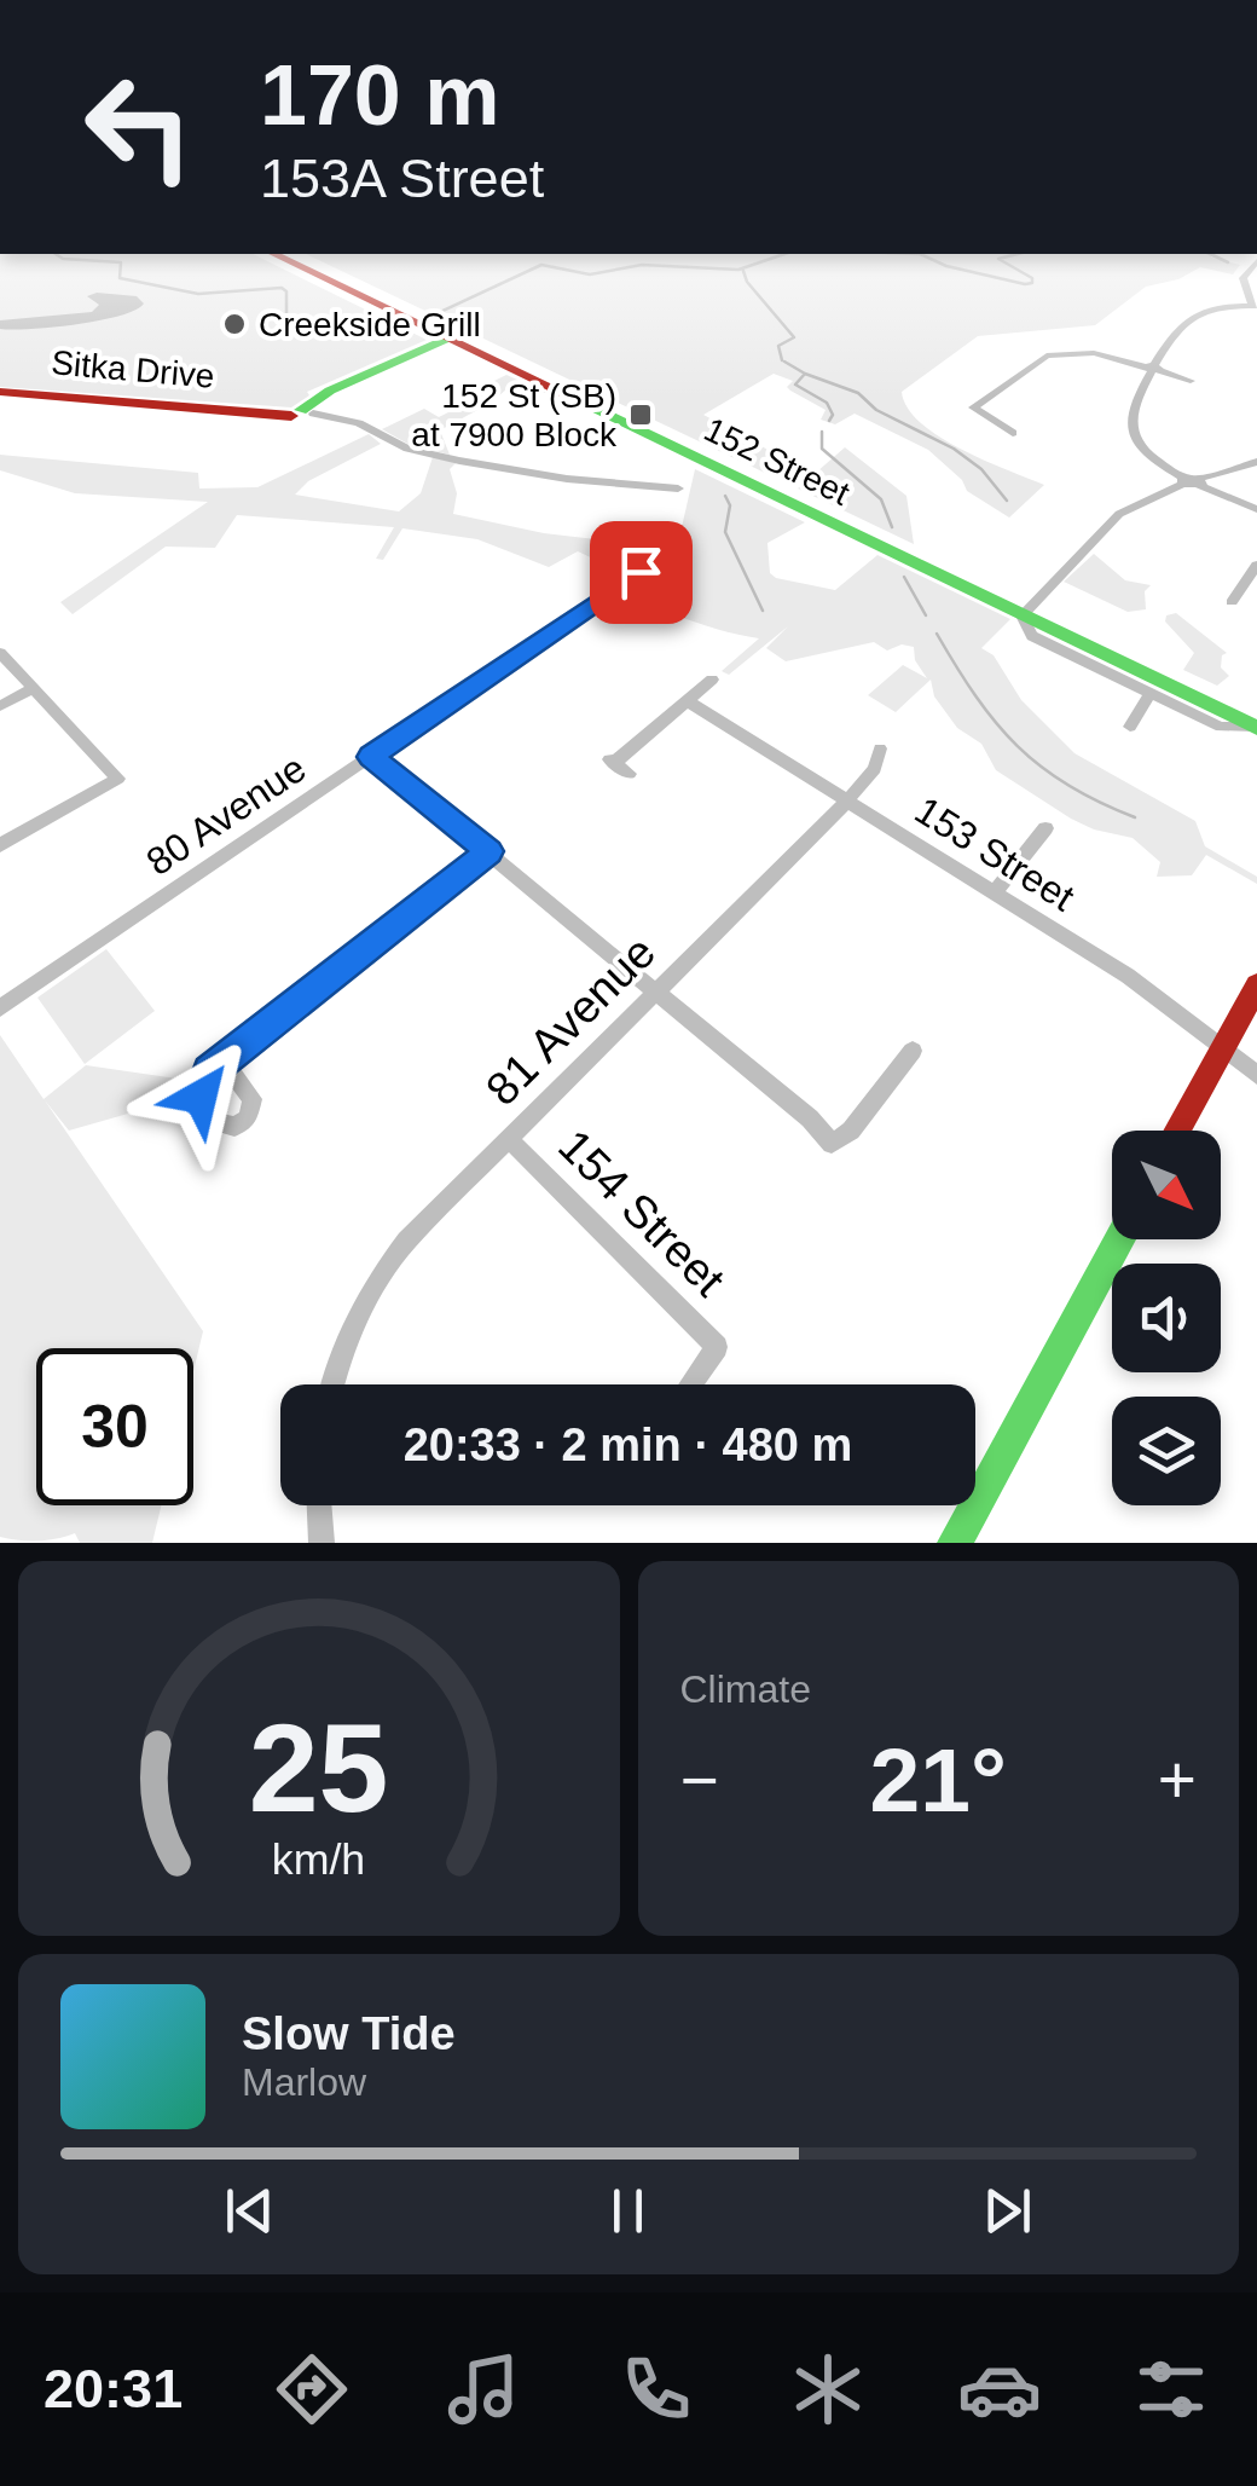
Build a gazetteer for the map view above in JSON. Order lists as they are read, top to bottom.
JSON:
{
  "streets": {
    "main road": ["Sitka Drive", "152 Street"],
    "street": [
      "80 Avenue",
      "153 Street",
      "81 Avenue",
      "154 Street"
    ]
  },
  "crossings": [
    ["Sitka Drive", "152 Street"],
    ["153 Street", "81 Avenue"],
    ["81 Avenue", "154 Street"]
  ],
  "places": {
    "other": ["Creekside Grill"],
    "transit": ["152 St (SB) at 7900 Block"]
  },
  "north": "bottom right",
  "page": {
    "turn": ["170 m", "153A Street"],
    "limit": "30",
    "trip": "20:33 · 2 min · 480 m",
    "tile": "Climate",
    "heat": ["−", "21°", "+"],
    "song": ["Slow Tide", "Marlow"],
    "tabs": "20:31",
    "gauge": ["25", "km/h"]
  }
}
